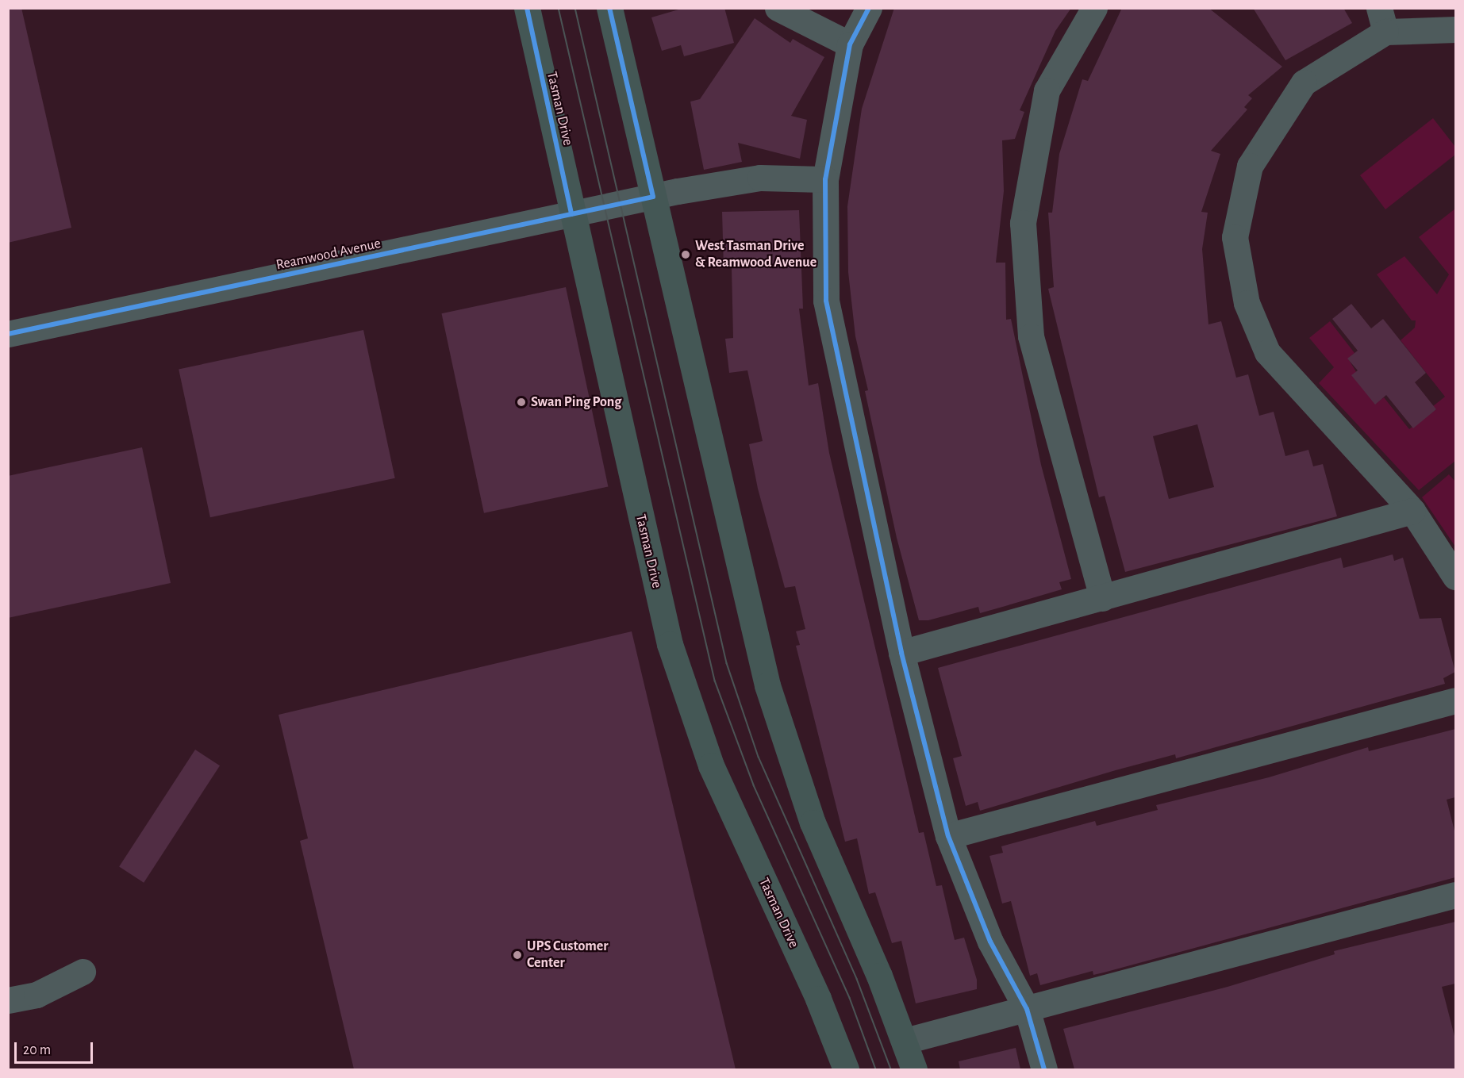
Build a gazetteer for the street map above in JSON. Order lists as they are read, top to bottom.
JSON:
{
  "streets": {
    "main road": ["Tasman Drive"],
    "street": ["Reamwood Avenue"]
  },
  "crossings": [
    ["Tasman Drive", "Reamwood Avenue"]
  ],
  "places": ["West Tasman Drive & Reamwood Avenue", "Swan Ping Pong", "UPS Customer Center"],
  "scale_bar": "20 m"
}
